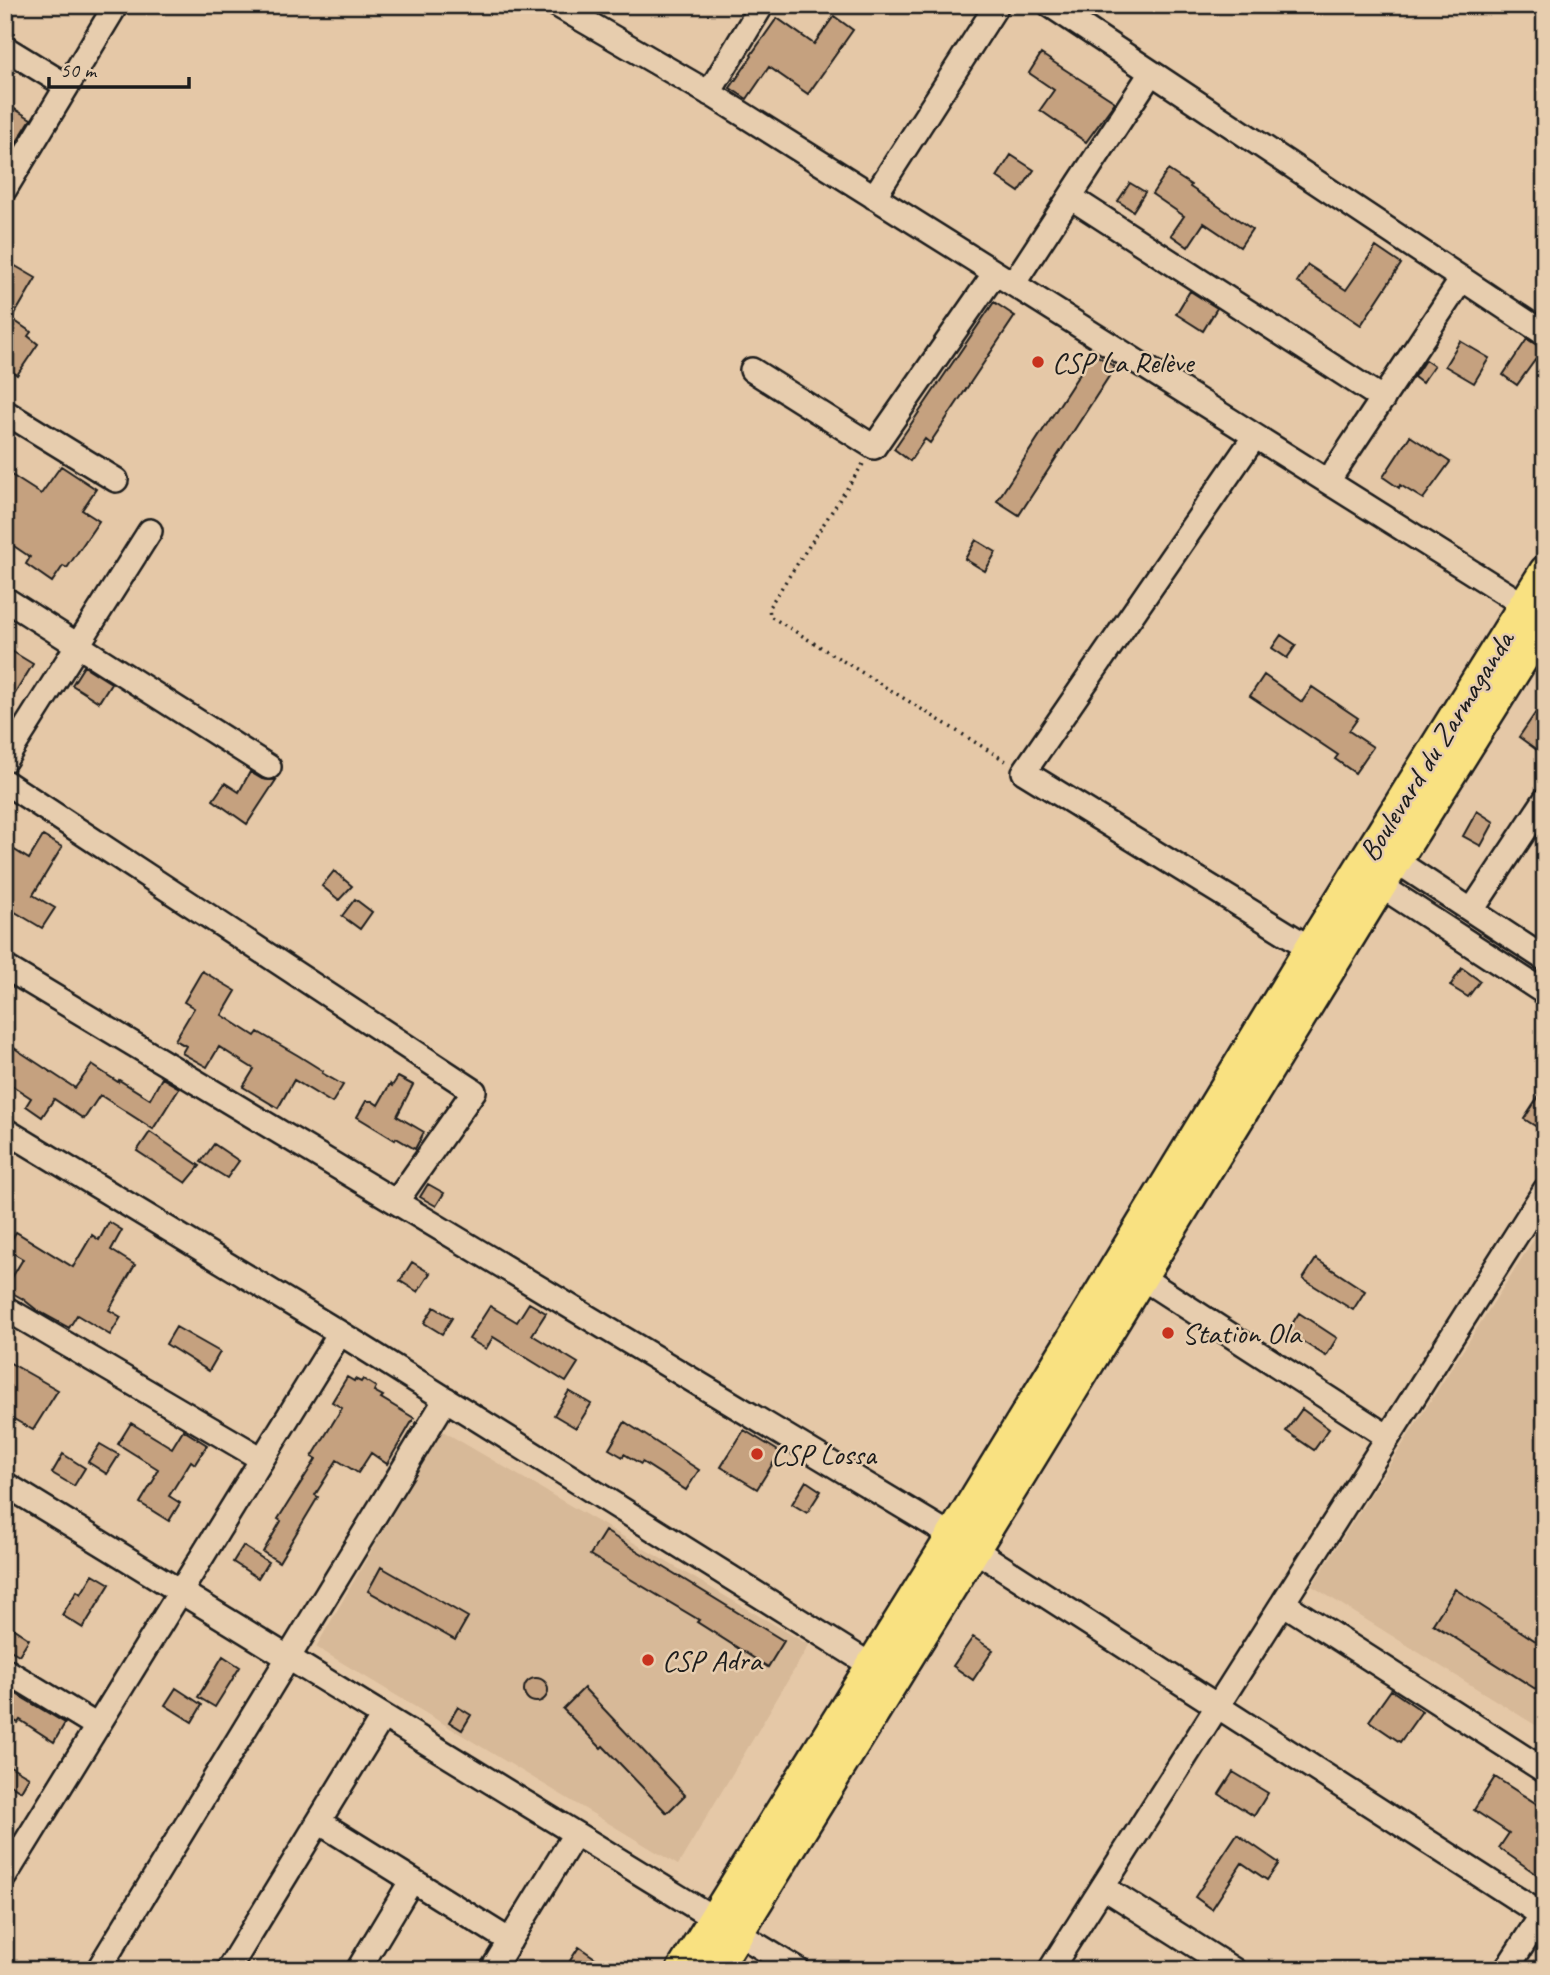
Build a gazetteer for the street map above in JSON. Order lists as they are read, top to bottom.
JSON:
{
  "streets": {
    "main road": ["Boulevard du Zarmaganda"]
  },
  "places": [
    "CSP La Relève",
    "Station Ola",
    "CSP Lossa",
    "CSP Adra"
  ],
  "scale_bar": "50 m"
}
